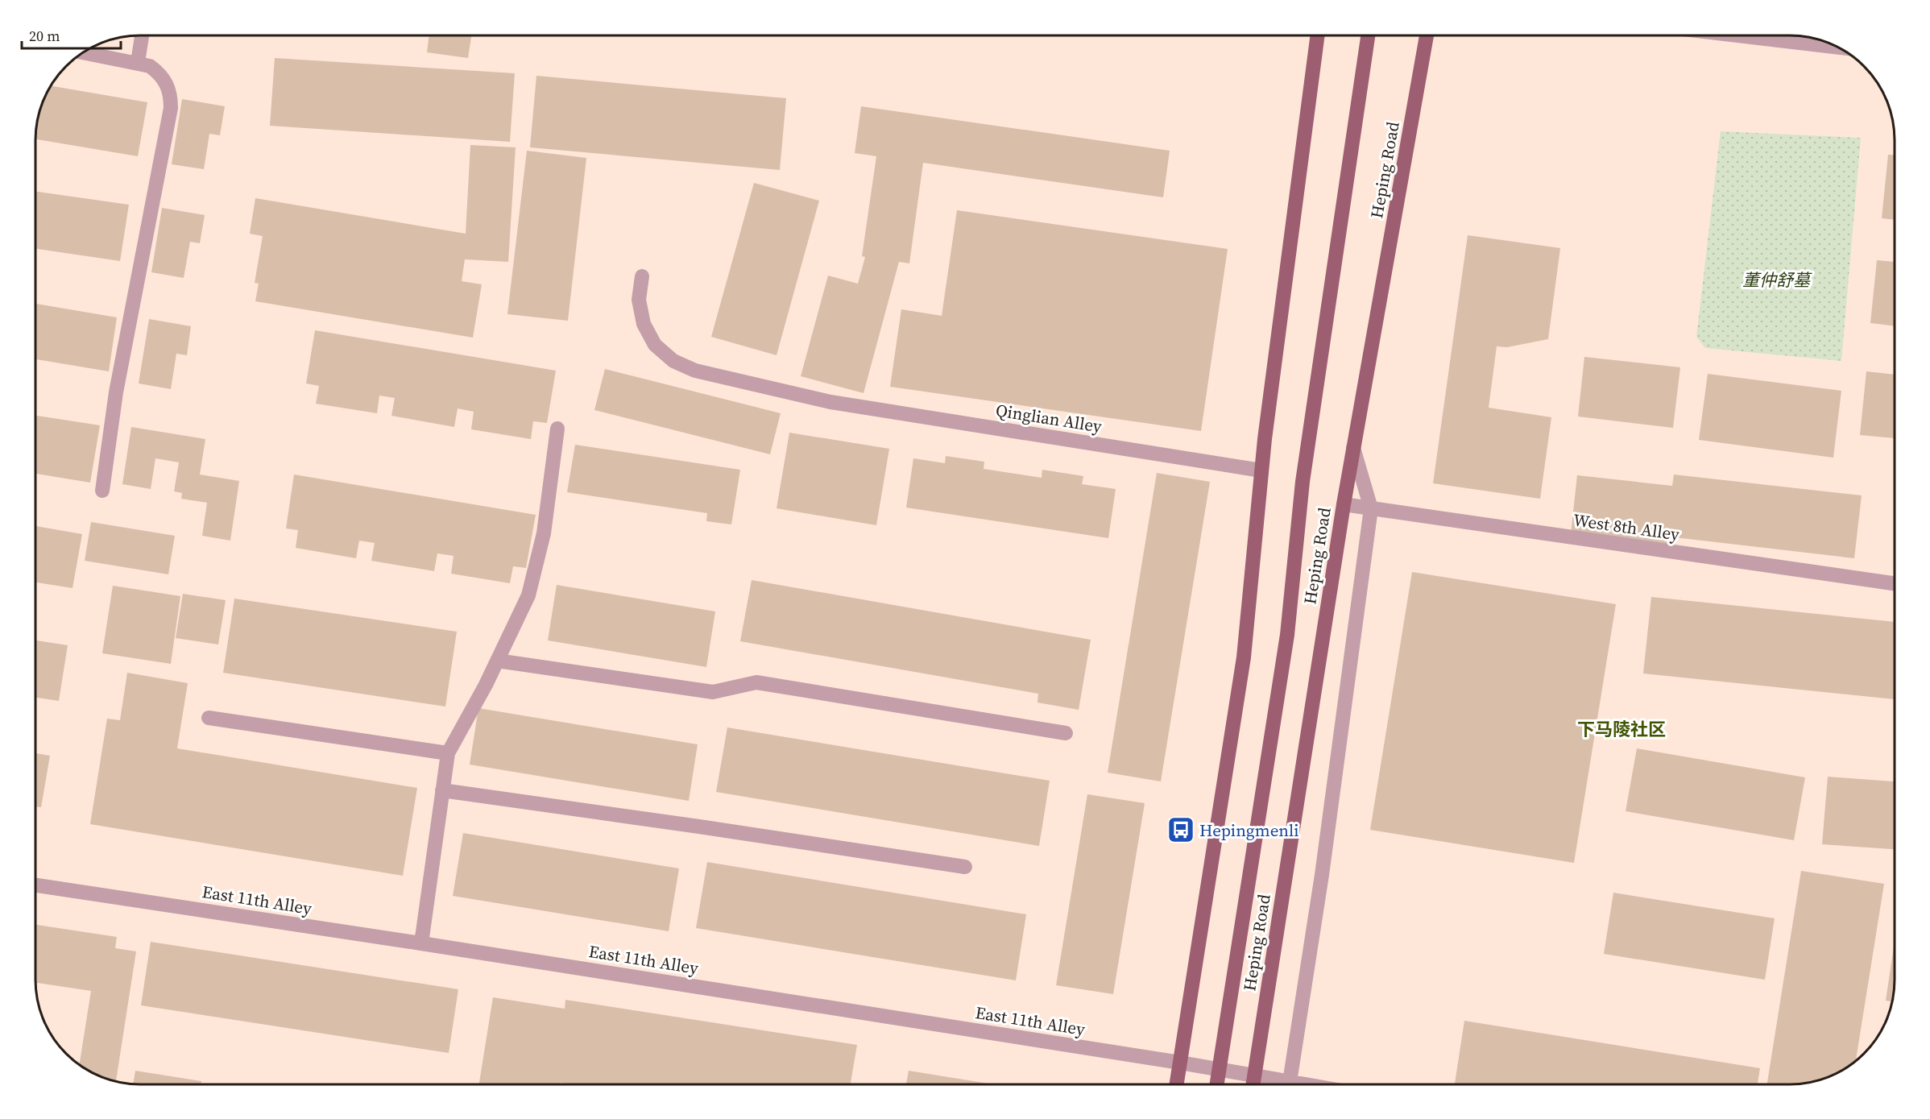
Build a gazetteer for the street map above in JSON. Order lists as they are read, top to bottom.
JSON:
{
  "streets": {
    "main road": ["Heping Road"],
    "street": ["Qinglian Alley", "West 8th Alley", "East 11th Alley"]
  },
  "crossings": [
    ["Heping Road", "West 8th Alley"],
    ["Heping Road", "East 11th Alley"]
  ],
  "districts": ["下马陵社区"],
  "parks": ["董仲舒墓"],
  "places": {
    "bus stop": ["Hepingmenli"]
  },
  "scale_bar": "20 m"
}
